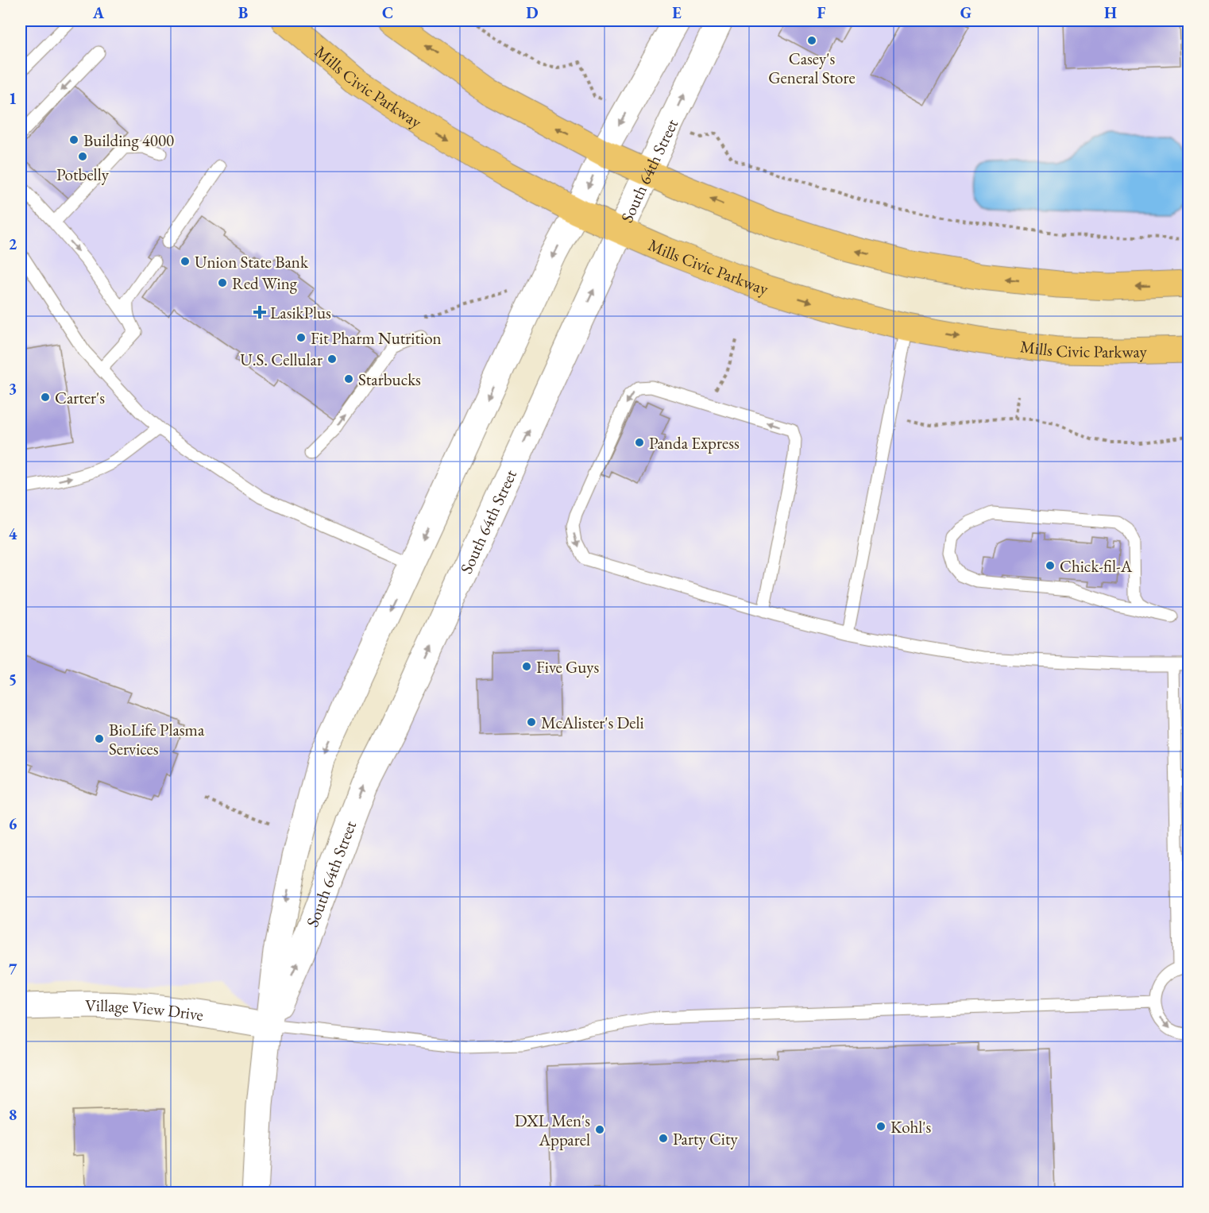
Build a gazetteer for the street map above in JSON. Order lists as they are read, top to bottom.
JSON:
{
  "streets": {
    "main road": ["Mills Civic Parkway"],
    "street": ["South 64th Street", "Village View Drive"]
  },
  "crossings": [
    ["Mills Civic Parkway", "South 64th Street"],
    ["South 64th Street", "Village View Drive"]
  ],
  "places": {
    "other": [
      "Casey's General Store",
      "Building 4000",
      "Potbelly",
      "Union State Bank",
      "Red Wing",
      "Fit Pharm Nutrition",
      "U.S. Cellular",
      "Starbucks",
      "Carter's",
      "Panda Express",
      "Chick-fil-A",
      "Five Guys",
      "McAlister's Deli",
      "BioLife Plasma Services",
      "Kohl's",
      "DXL Men's Apparel",
      "Party City"
    ],
    "health": ["LasikPlus"]
  },
  "grid": {
    "columns": [
      "A",
      "B",
      "C",
      "D",
      "E",
      "F",
      "G",
      "H"
    ],
    "rows": [
      "1",
      "2",
      "3",
      "4",
      "5",
      "6",
      "7",
      "8"
    ]
  }
}
